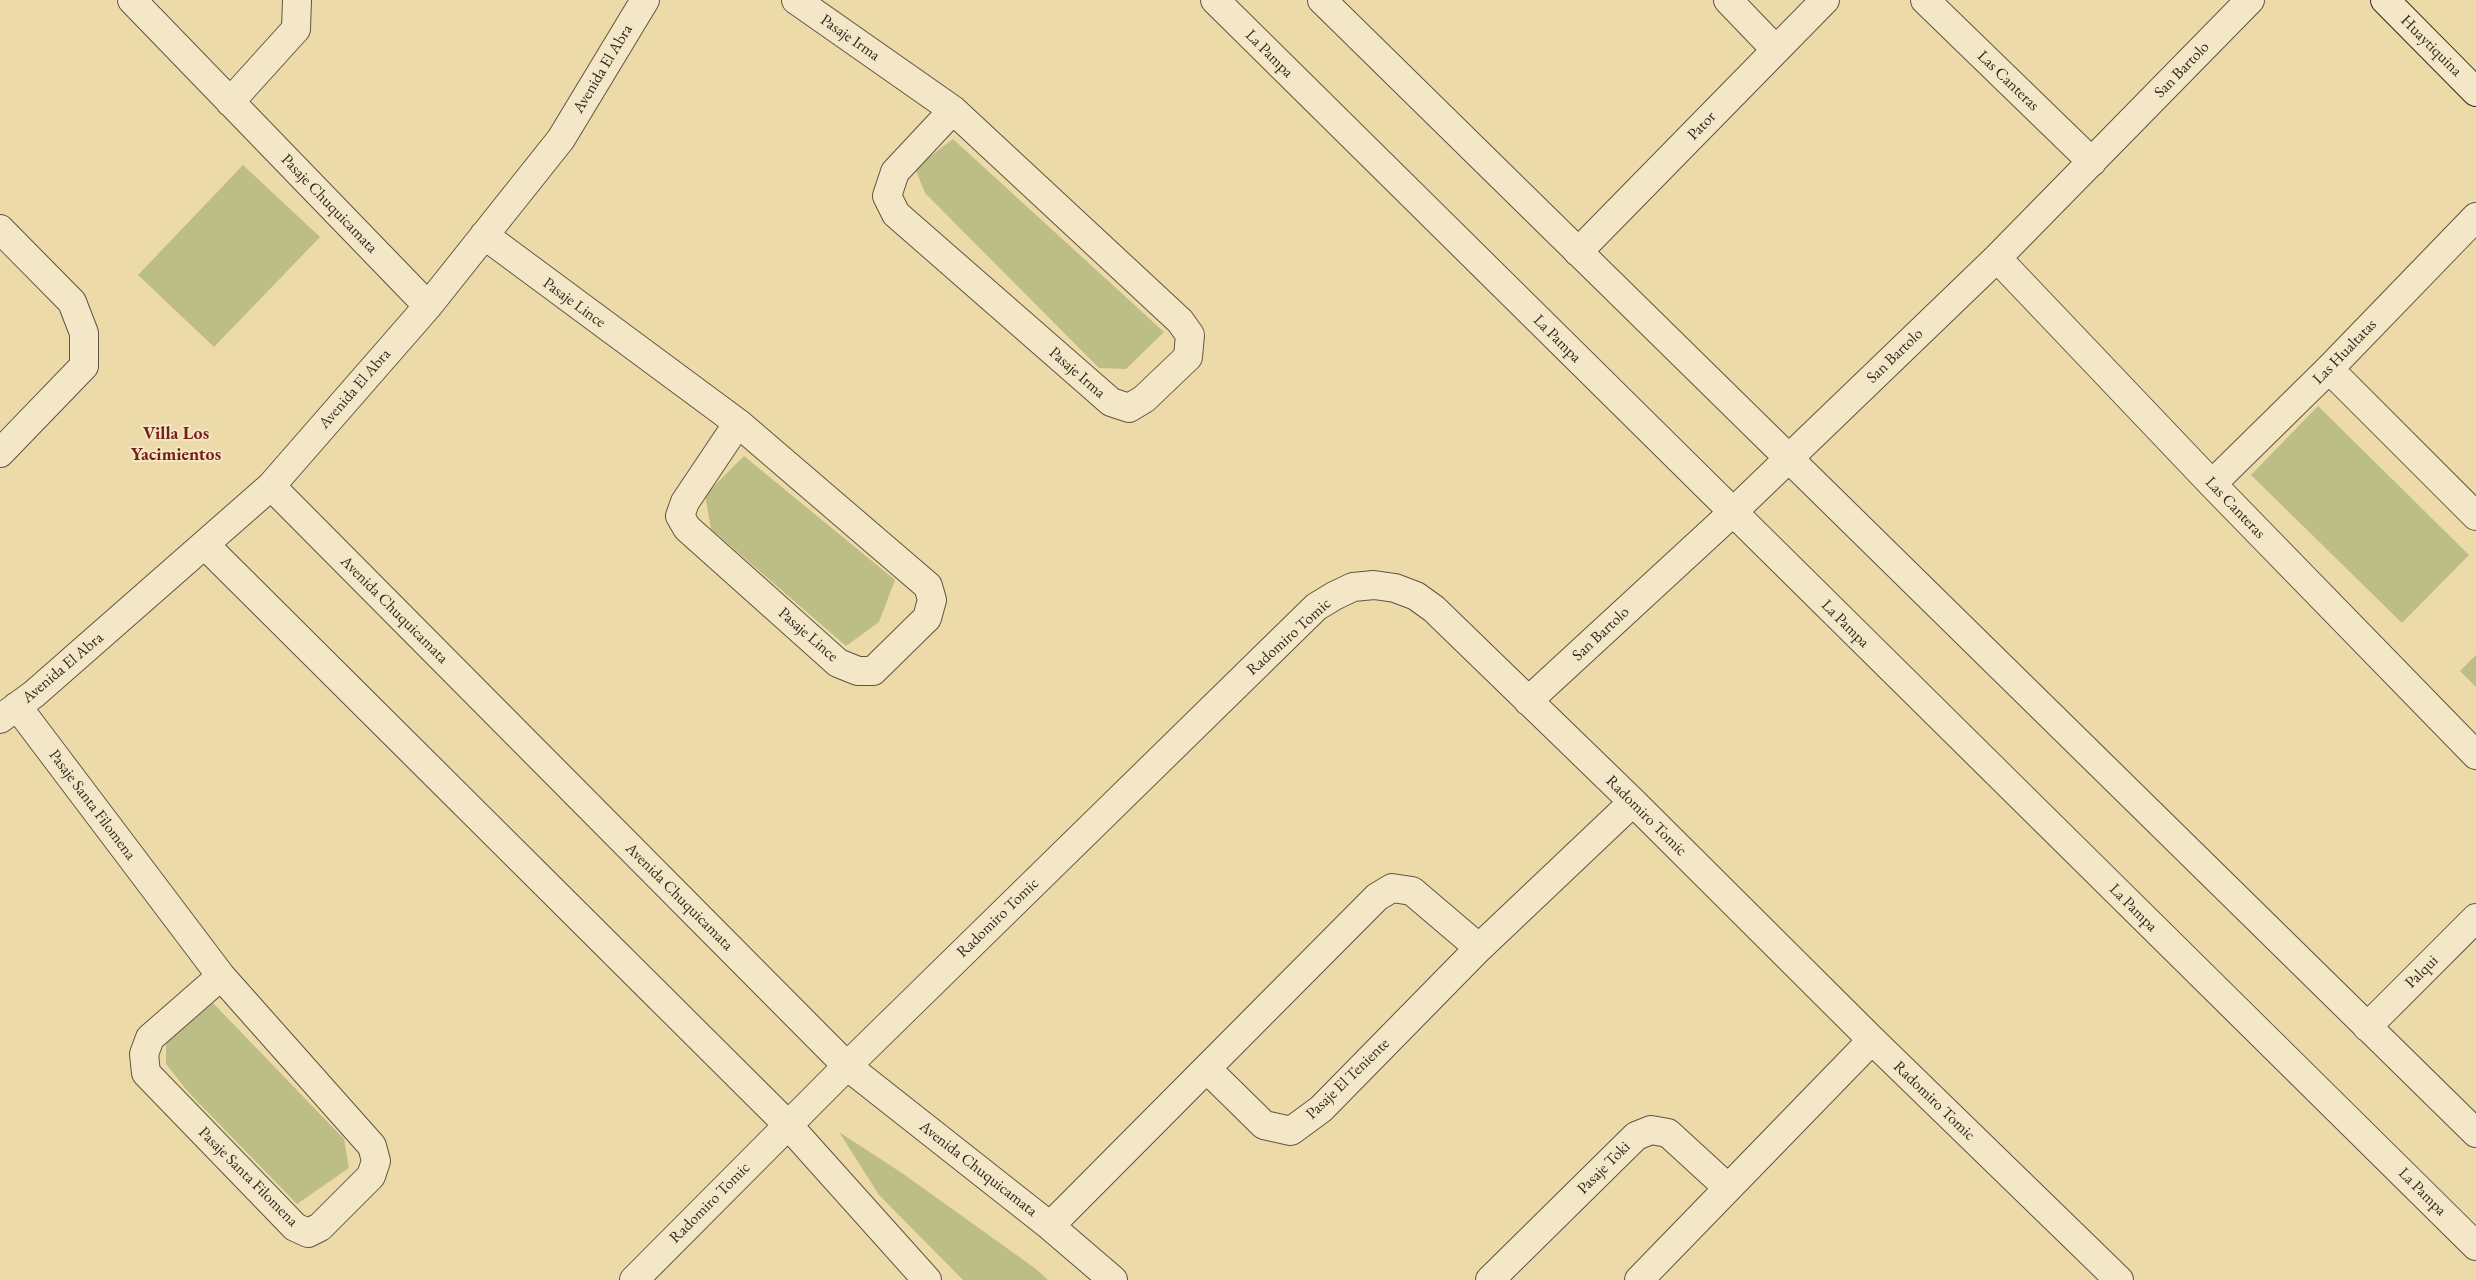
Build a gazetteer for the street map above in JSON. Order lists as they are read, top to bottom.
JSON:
{
  "streets": {
    "street": [
      "Pasaje Irma",
      "Huaytiquina",
      "La Pampa",
      "Avenida El Abra",
      "San Bartolo",
      "Las Canteras",
      "Pator",
      "Pasaje Chuquicamata",
      "Pasaje Lince",
      "Las Hualtatas",
      "Avenida Chuquicamata",
      "Radomiro Tomic",
      "Pasaje Santa Filomena",
      "Palqui",
      "Pasaje El Teniente",
      "Pasaje Toki"
    ]
  },
  "crossings": [
    ["La Pampa", "San Bartolo"],
    ["Avenida El Abra", "Pasaje Chuquicamata"],
    ["Avenida El Abra", "Pasaje Lince"],
    ["Avenida El Abra", "Avenida Chuquicamata"],
    ["Avenida El Abra", "Pasaje Santa Filomena"],
    ["San Bartolo", "Las Canteras"],
    ["San Bartolo", "Radomiro Tomic"],
    ["Las Canteras", "Las Hualtatas"],
    ["Avenida Chuquicamata", "Radomiro Tomic"],
    ["Radomiro Tomic", "Pasaje El Teniente"]
  ],
  "districts": ["Villa Los Yacimientos"]
}
